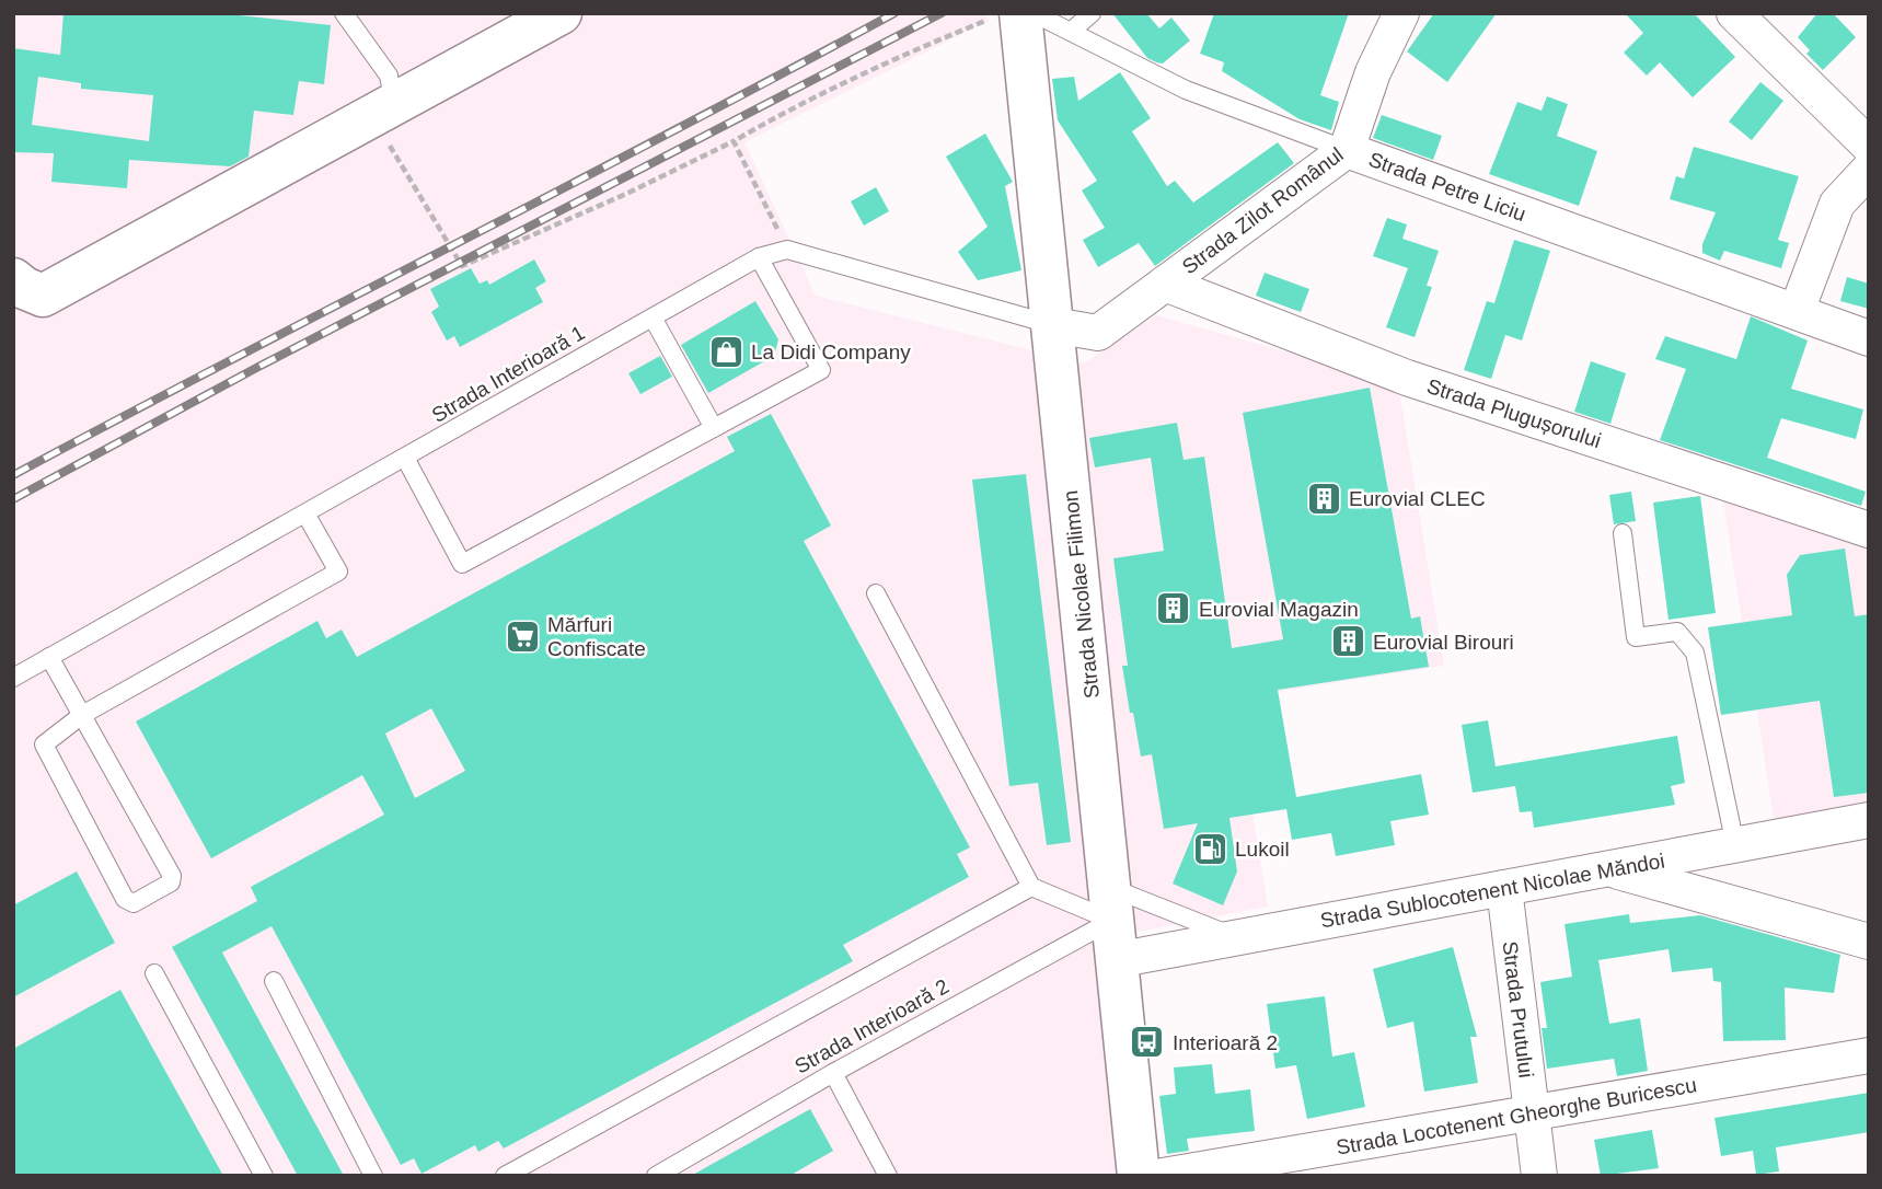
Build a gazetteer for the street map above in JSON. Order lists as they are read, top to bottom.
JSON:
{
  "streets": {
    "street": [
      "Strada Petre Liciu",
      "Strada Zilot Românul",
      "Strada Plugușorului",
      "Strada Nicolae Filimon",
      "Strada Sublocotenent Nicolae Măndoi",
      "Strada Prutului",
      "Strada Locotenent Gheorghe Buricescu"
    ],
    "lane": ["Strada Interioară 1", "Strada Interioară 2"]
  },
  "crossings": [
    ["Strada Petre Liciu", "Strada Zilot Românul"],
    ["Strada Zilot Românul", "Strada Plugușorului"],
    ["Strada Zilot Românul", "Strada Nicolae Filimon"],
    ["Strada Nicolae Filimon", "Strada Sublocotenent Nicolae Măndoi"],
    ["Strada Nicolae Filimon", "Strada Interioară 2"],
    ["Strada Sublocotenent Nicolae Măndoi", "Strada Prutului"],
    ["Strada Sublocotenent Nicolae Măndoi", "Strada Interioară 2"],
    ["Strada Prutului", "Strada Locotenent Gheorghe Buricescu"]
  ],
  "places": {
    "shop": ["La Didi Company"],
    "building": ["Eurovial CLEC", "Eurovial Magazin", "Eurovial Birouri"],
    "supermarket": ["Mărfuri Confiscate"],
    "fuel station": ["Lukoil"],
    "bus stop": ["Interioară 2"]
  }
}
